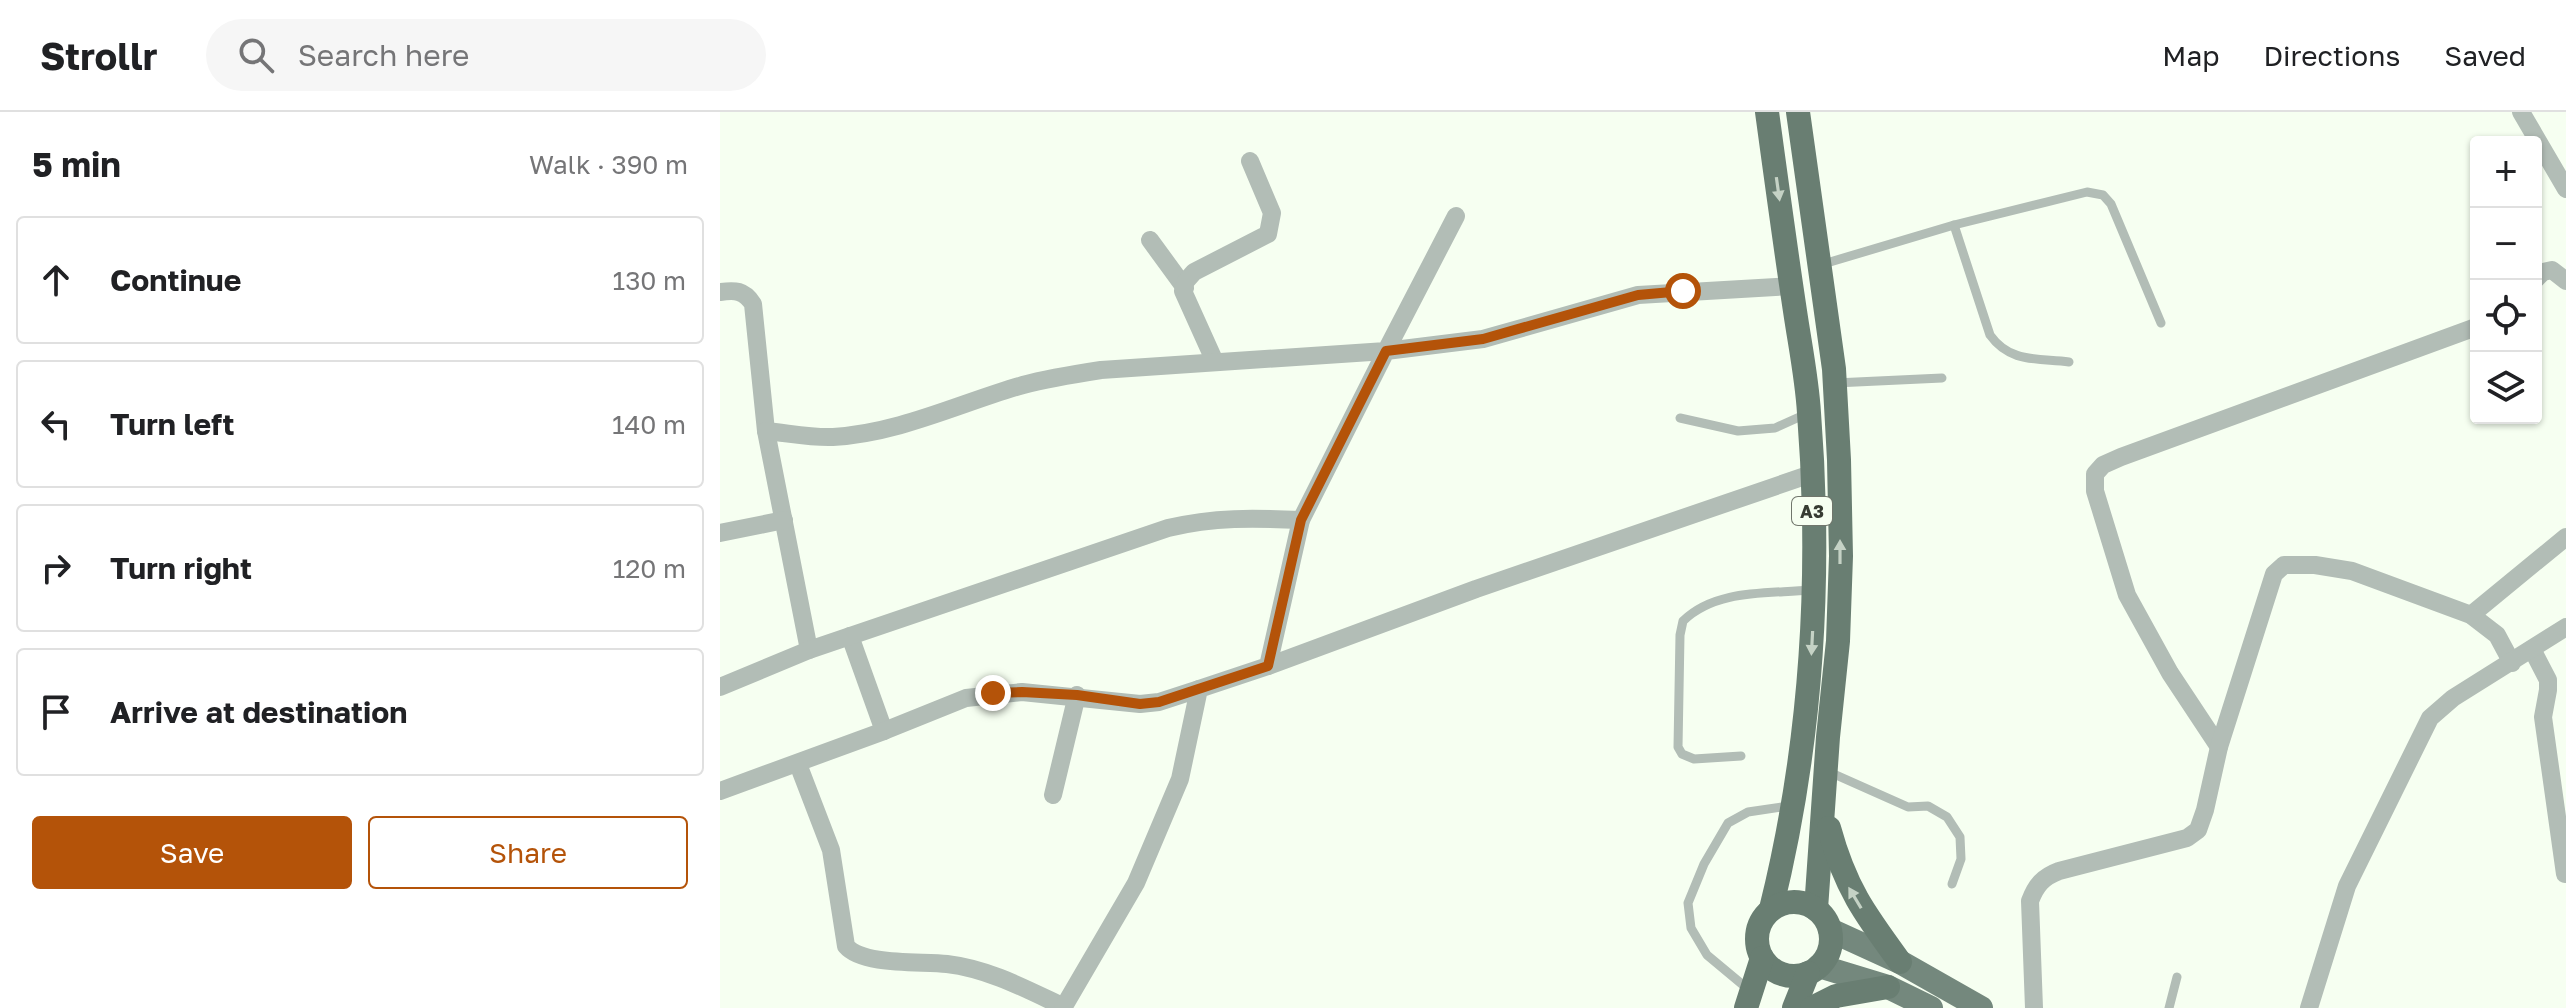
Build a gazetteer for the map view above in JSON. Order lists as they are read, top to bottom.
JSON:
{
  "streets": {
    "highway": ["A3"]
  },
  "page": {
    "header": "Strollr",
    "search": "Search here",
    "nav": ["Map", "Directions", "Saved"],
    "heading": ["5 min", "Walk · 390 m"],
    "map_buttons": ["+", "−"],
    "list": [
      ["Continue", "130 m"],
      ["Turn left", "140 m"],
      ["Turn right", "120 m"],
      "Arrive at destination"
    ],
    "buttons": ["Save", "Share"]
  }
}
